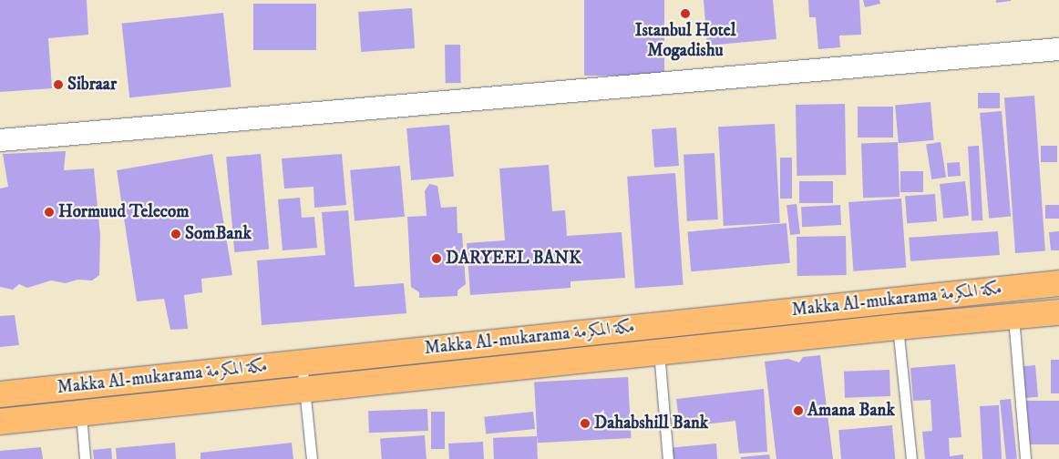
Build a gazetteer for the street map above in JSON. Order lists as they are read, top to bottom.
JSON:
{
  "streets": {
    "highway": ["Makka Al-mukarama مكة المكرمة"]
  },
  "places": [
    "Istanbul Hotel Mogadishu",
    "Sibraar",
    "Hormuud Telecom",
    "SomBank",
    "DARYEEL BANK",
    "Amana Bank",
    "Dahabshill Bank"
  ]
}
